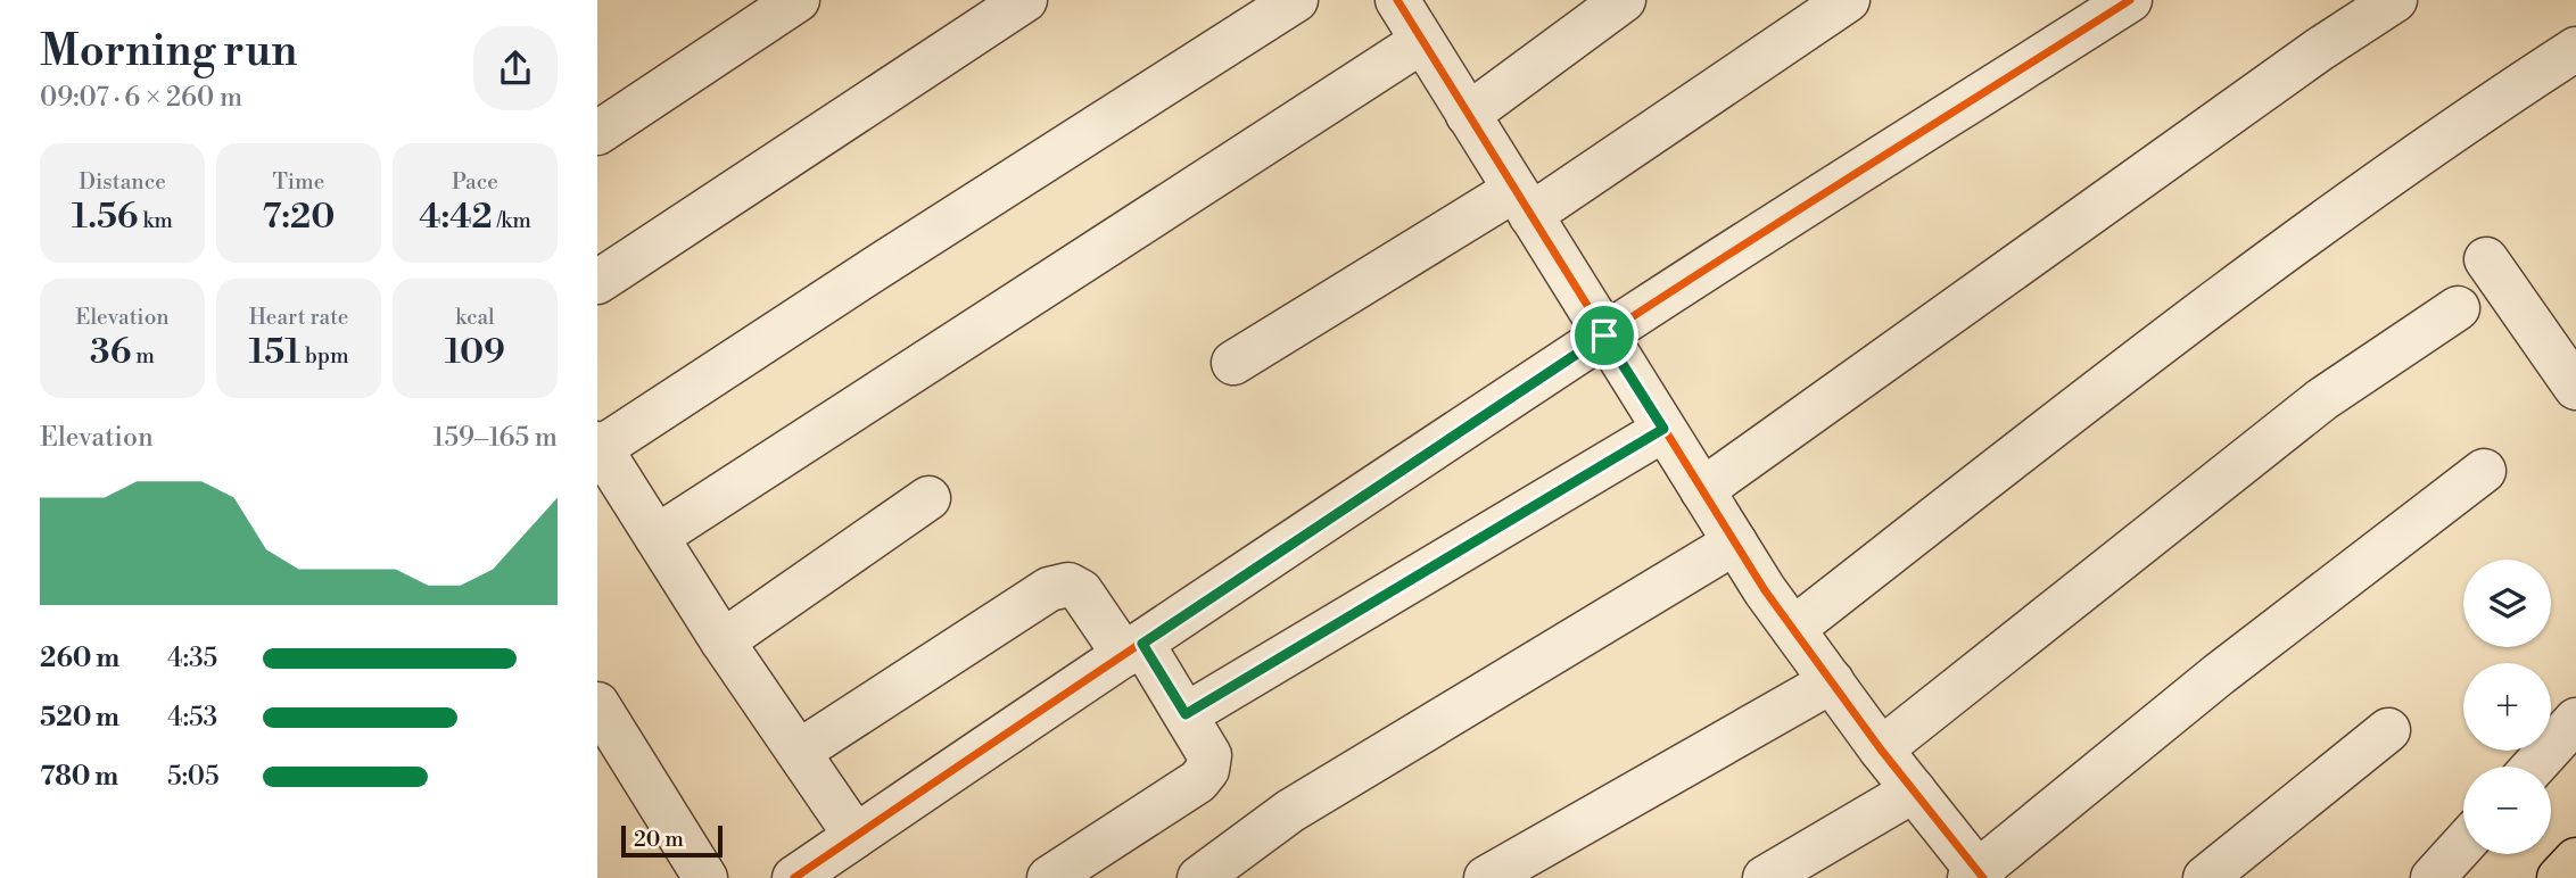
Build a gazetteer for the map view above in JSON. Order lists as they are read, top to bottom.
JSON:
{
  "scale_bar": "20 m",
  "page": {
    "heading": ["Morning run", "09:07 · 6 × 260 m"],
    "stats": [
      ["Distance", "1.56 km"],
      ["Time", "7:20"],
      ["Pace", "4:42 /km"],
      ["Elevation", "36 m"],
      ["Heart rate", "151 bpm"],
      ["kcal", "109"]
    ],
    "chart": ["Elevation", "159–165 m"],
    "map_buttons": ["+", "−"],
    "list": [
      {
        "name": "260 m",
        "note": "4:35"
      },
      {
        "name": "520 m",
        "note": "4:53"
      },
      {
        "name": "780 m",
        "note": "5:05"
      }
    ],
    "scale": "20 m"
  }
}
